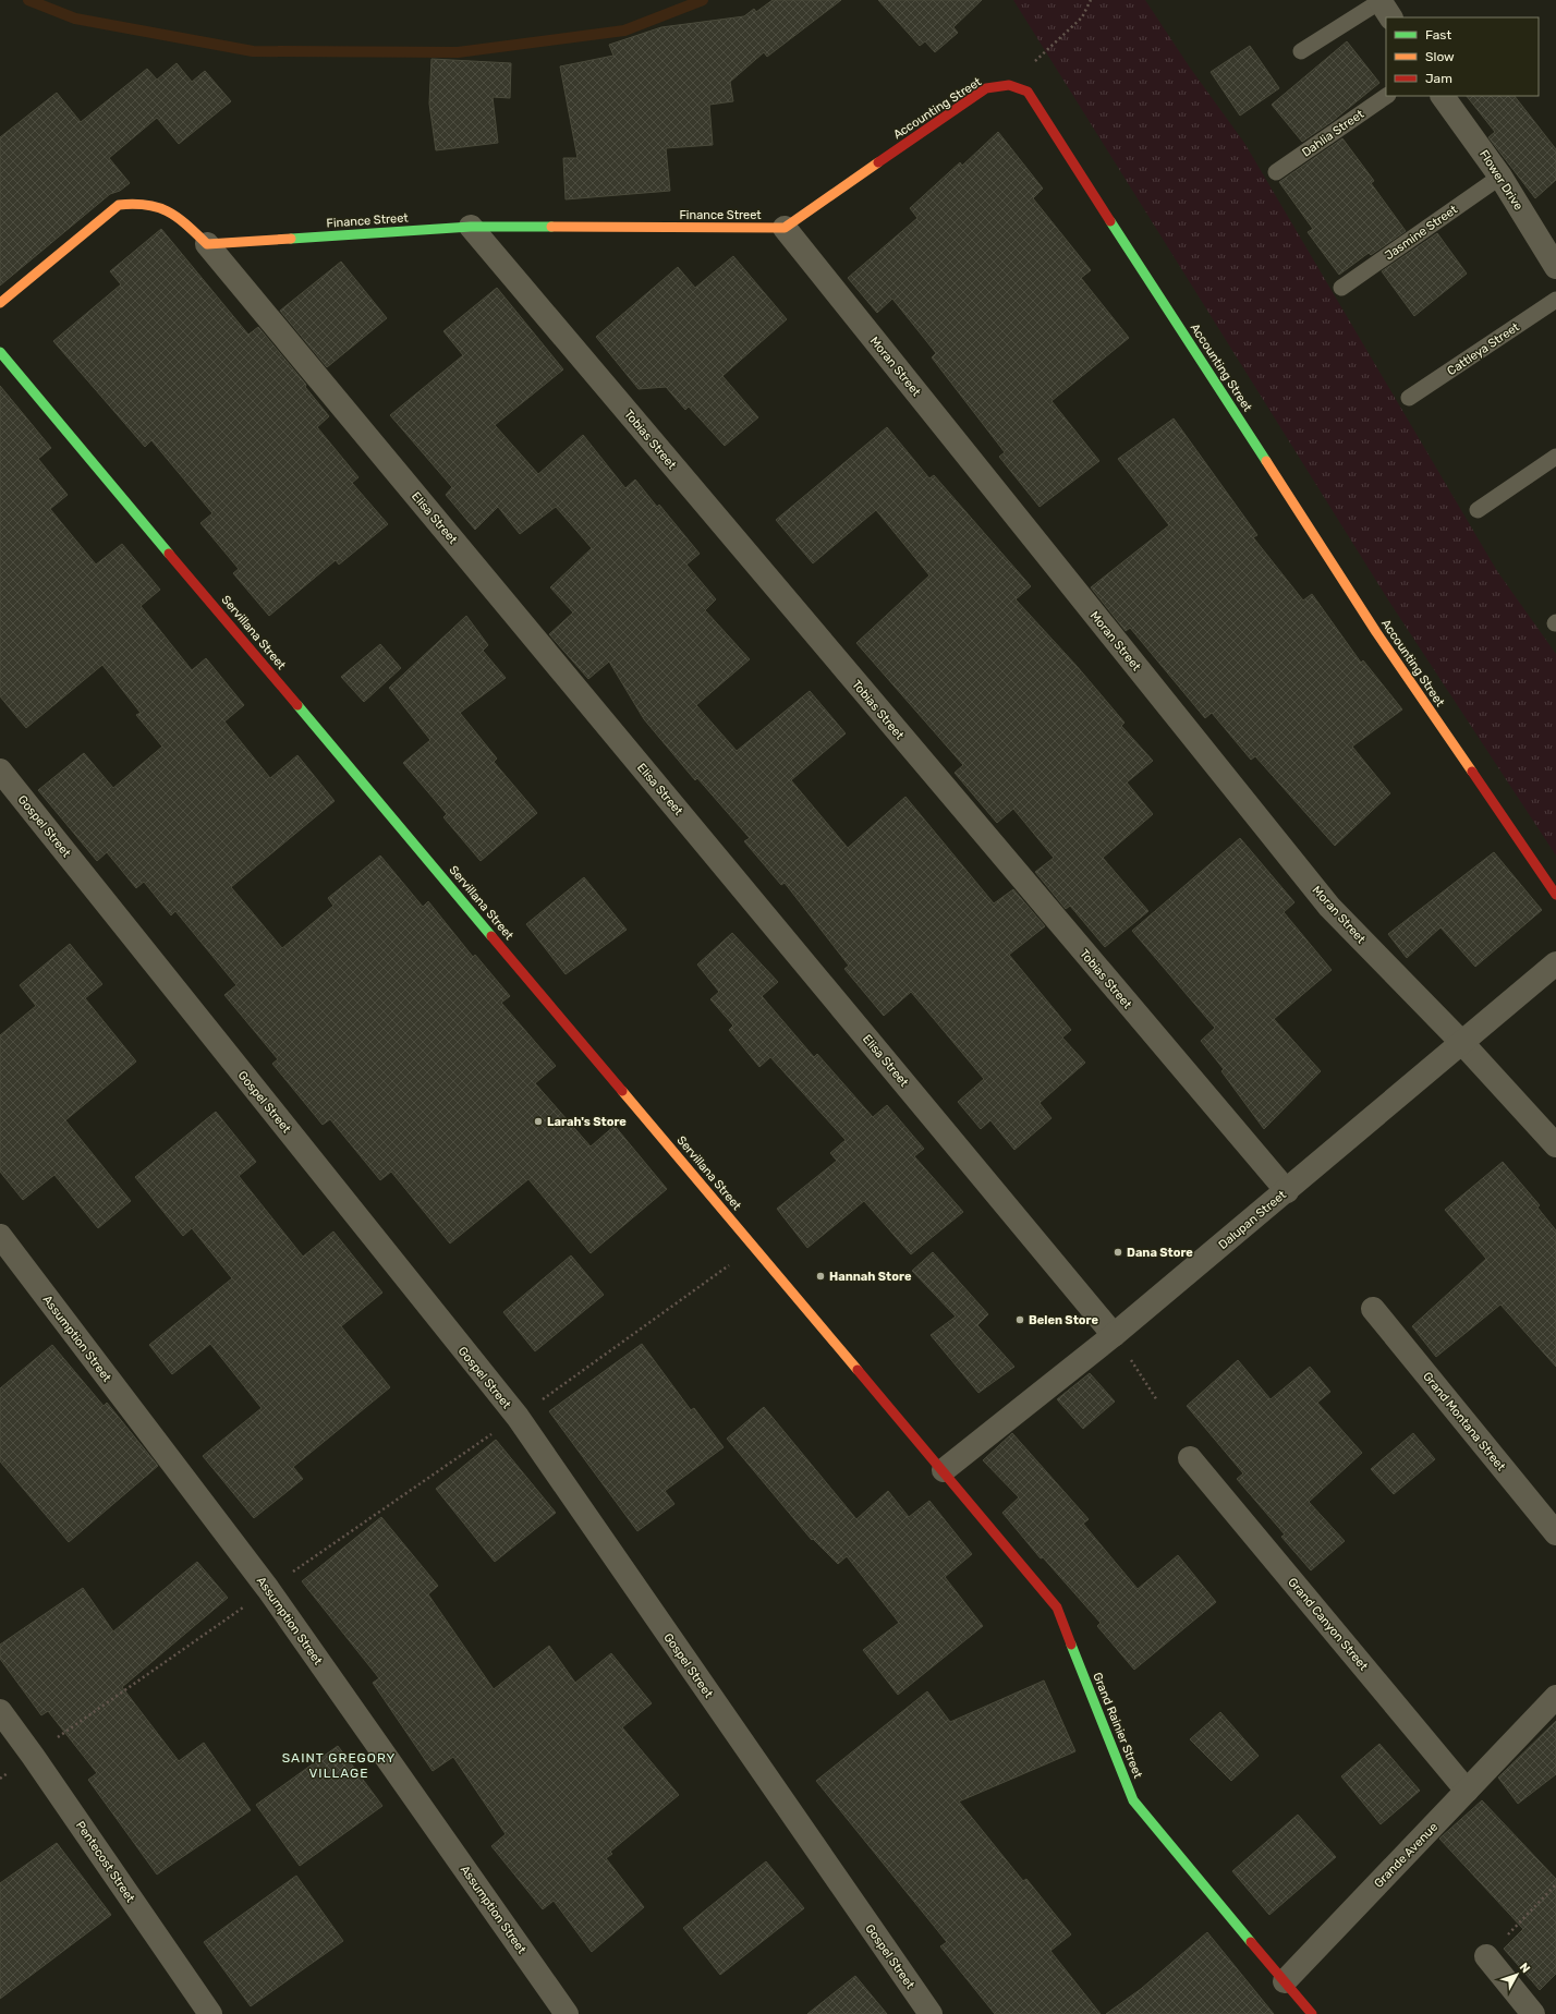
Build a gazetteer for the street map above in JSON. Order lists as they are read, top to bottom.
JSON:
{
  "streets": {
    "street": [
      "Accounting Street",
      "Flower Drive",
      "Finance Street",
      "Moran Street",
      "Tobias Street",
      "Elisa Street",
      "Servillana Street",
      "Gospel Street",
      "Dalupan Street",
      "Assumption Street",
      "Grand Montana Street",
      "Grand Canyon Street",
      "Grand Rainier Street",
      "Grande Avenue",
      "Pentecost Street"
    ],
    "lane": ["Dahlia Street", "Jasmine Street", "Cattleya Street"]
  },
  "crossings": [
    ["Accounting Street", "Finance Street"],
    ["Accounting Street", "Moran Street"],
    ["Flower Drive", "Jasmine Street"],
    ["Finance Street", "Moran Street"],
    ["Finance Street", "Tobias Street"],
    ["Finance Street", "Elisa Street"],
    ["Moran Street", "Dalupan Street"],
    ["Tobias Street", "Dalupan Street"],
    ["Elisa Street", "Dalupan Street"],
    ["Servillana Street", "Dalupan Street"],
    ["Servillana Street", "Grand Rainier Street"],
    ["Dalupan Street", "Grand Rainier Street"],
    ["Grand Canyon Street", "Grande Avenue"],
    ["Grand Rainier Street", "Grande Avenue"]
  ],
  "districts": ["SAINT GREGORY VILLAGE"],
  "places": [
    "Larah's Store",
    "Dana Store",
    "Hannah Store",
    "Belen Store"
  ],
  "legend": ["Fast", "Slow", "Jam"],
  "north": "top right"
}
